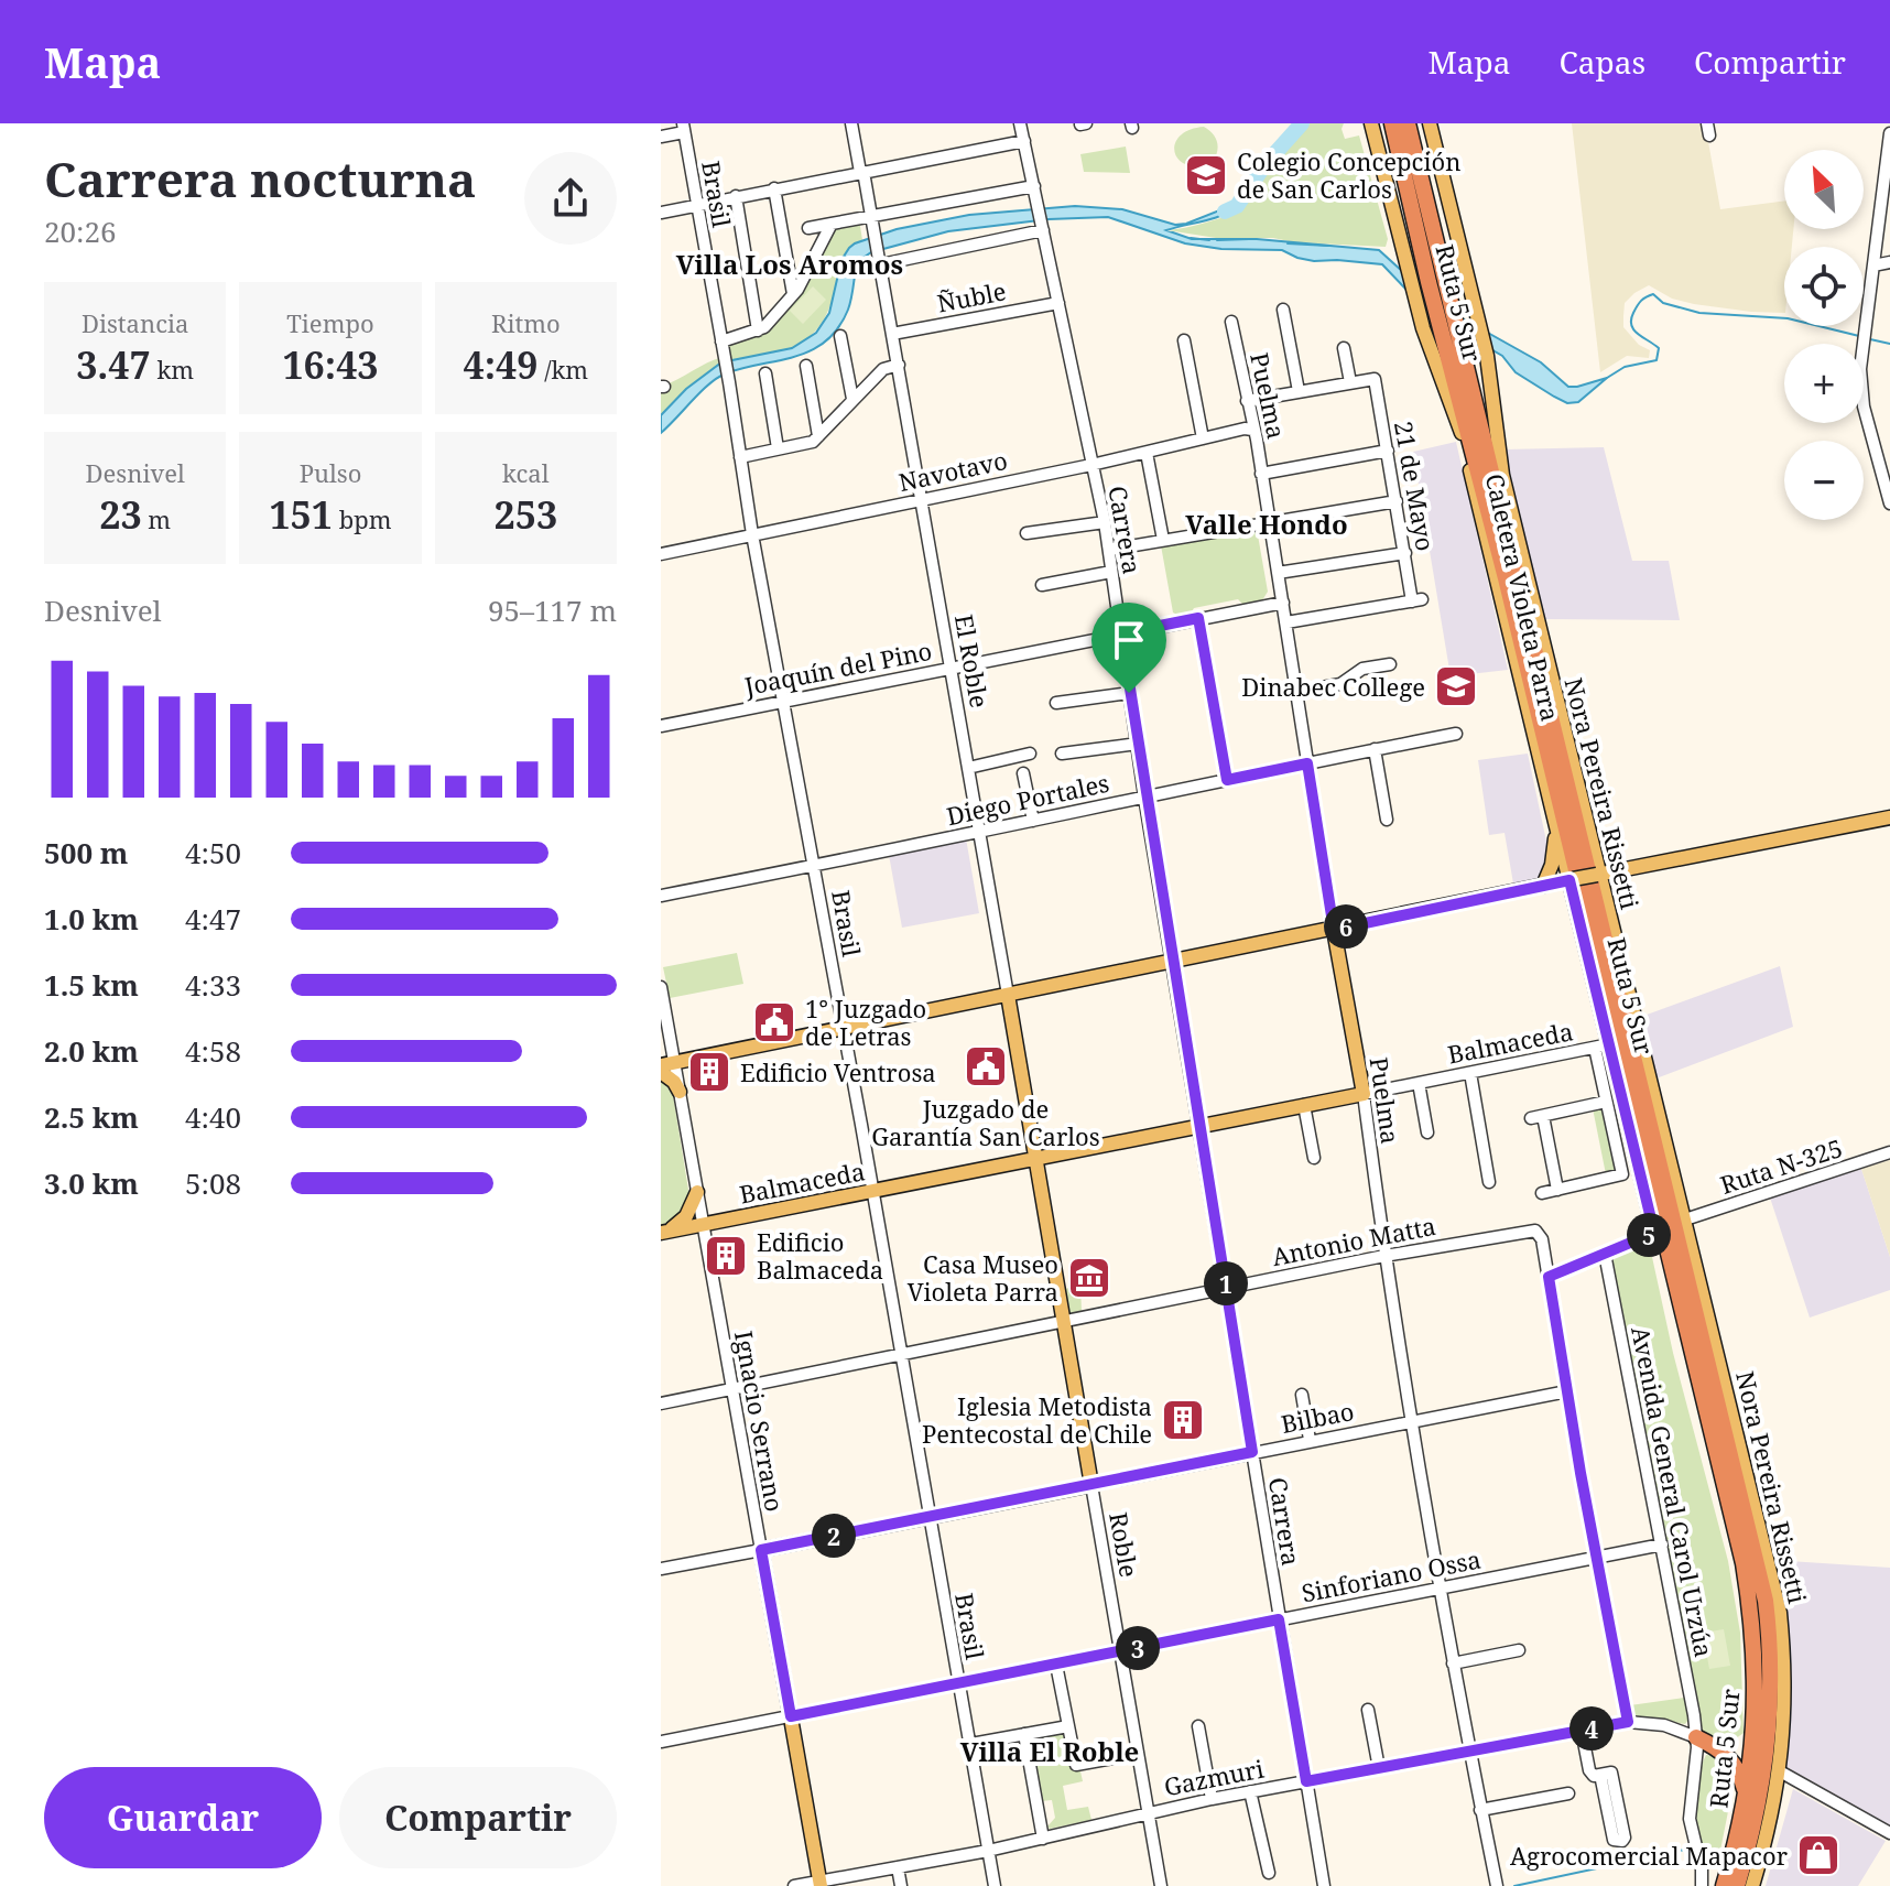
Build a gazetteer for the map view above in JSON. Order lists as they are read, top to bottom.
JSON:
{
  "streets": {
    "highway": ["Ruta 5 Sur"],
    "main road": [
      "Puelma",
      "Caletera Violeta Parra",
      "El Roble",
      "Nora Pereira Rissetti",
      "Balmaceda",
      "Bilbao",
      "Ignacio Serrano",
      "Roble"
    ],
    "street": [
      "Brasil",
      "Ñuble",
      "Navotavo",
      "21 de Mayo",
      "Carrera",
      "Joaquín del Pino",
      "Diego Portales",
      "Ruta N-325",
      "Antonio Matta",
      "Avenida General Carol Urzúa",
      "Sinforiano Ossa",
      "Gazmuri"
    ]
  },
  "crossings": [
    ["Brasil", "Navotavo"],
    ["Brasil", "Joaquín del Pino"],
    ["Brasil", "Diego Portales"],
    ["Brasil", "Balmaceda"],
    ["Brasil", "Antonio Matta"],
    ["Brasil", "Bilbao"],
    ["Brasil", "Sinforiano Ossa"],
    ["Brasil", "Gazmuri"],
    ["Ñuble", "Carrera"],
    ["Ñuble", "El Roble"],
    ["Puelma", "Navotavo"],
    ["Puelma", "21 de Mayo"],
    ["Puelma", "Joaquín del Pino"],
    ["Puelma", "Diego Portales"],
    ["Puelma", "Balmaceda"],
    ["Puelma", "Antonio Matta"],
    ["Puelma", "Bilbao"],
    ["Puelma", "Sinforiano Ossa"],
    ["Puelma", "Gazmuri"],
    ["Navotavo", "Carrera"],
    ["Navotavo", "El Roble"],
    ["Carrera", "Joaquín del Pino"],
    ["Carrera", "Diego Portales"],
    ["Carrera", "Balmaceda"],
    ["Carrera", "Antonio Matta"],
    ["Carrera", "Bilbao"],
    ["Carrera", "Sinforiano Ossa"],
    ["Carrera", "Gazmuri"],
    ["Caletera Violeta Parra", "Balmaceda"],
    ["El Roble", "Joaquín del Pino"],
    ["El Roble", "Diego Portales"],
    ["El Roble", "Balmaceda"],
    ["El Roble", "Roble"],
    ["Nora Pereira Rissetti", "Ruta N-325"],
    ["Balmaceda", "Ignacio Serrano"],
    ["Balmaceda", "Roble"],
    ["Antonio Matta", "Ignacio Serrano"],
    ["Antonio Matta", "Roble"],
    ["Bilbao", "Ignacio Serrano"],
    ["Bilbao", "Roble"],
    ["Ignacio Serrano", "Sinforiano Ossa"],
    ["Ignacio Serrano", "Gazmuri"],
    ["Avenida General Carol Urzúa", "Sinforiano Ossa"],
    ["Avenida General Carol Urzúa", "Gazmuri"],
    ["Roble", "Sinforiano Ossa"],
    ["Roble", "Gazmuri"]
  ],
  "districts": ["Villa Los Aromos", "Valle Hondo", "Villa El Roble"],
  "places": {
    "school or university": ["Colegio Concepción de San Carlos", "Dinabec College"],
    "public building": ["1° Juzgado de Letras", "Juzgado de Garantía San Carlos"],
    "building": ["Edificio Ventrosa", "Edificio Balmaceda", "Iglesia Metodista Pentecostal de Chile"],
    "museum": ["Casa Museo Violeta Parra"],
    "shop": ["Agrocomercial Mapacor"]
  },
  "north": "top left",
  "page": {
    "header": "Mapa",
    "nav": ["Mapa", "Capas", "Compartir"],
    "heading": ["Carrera nocturna", "20:26"],
    "map_buttons": ["+", "−"],
    "stats": [
      ["Distancia", "3.47 km"],
      ["Tiempo", "16:43"],
      ["Ritmo", "4:49 /km"],
      ["Desnivel", "23 m"],
      ["Pulso", "151 bpm"],
      ["kcal", "253"]
    ],
    "chart": ["Desnivel", "95–117 m"],
    "list": [
      {
        "name": "500 m",
        "note": "4:50"
      },
      {
        "name": "1.0 km",
        "note": "4:47"
      },
      {
        "name": "1.5 km",
        "note": "4:33"
      },
      {
        "name": "2.0 km",
        "note": "4:58"
      },
      {
        "name": "2.5 km",
        "note": "4:40"
      },
      {
        "name": "3.0 km",
        "note": "5:08"
      }
    ],
    "pins": [
      "6",
      "5",
      "1",
      "2",
      "3",
      "4"
    ],
    "buttons": ["Guardar", "Compartir"]
  }
}
